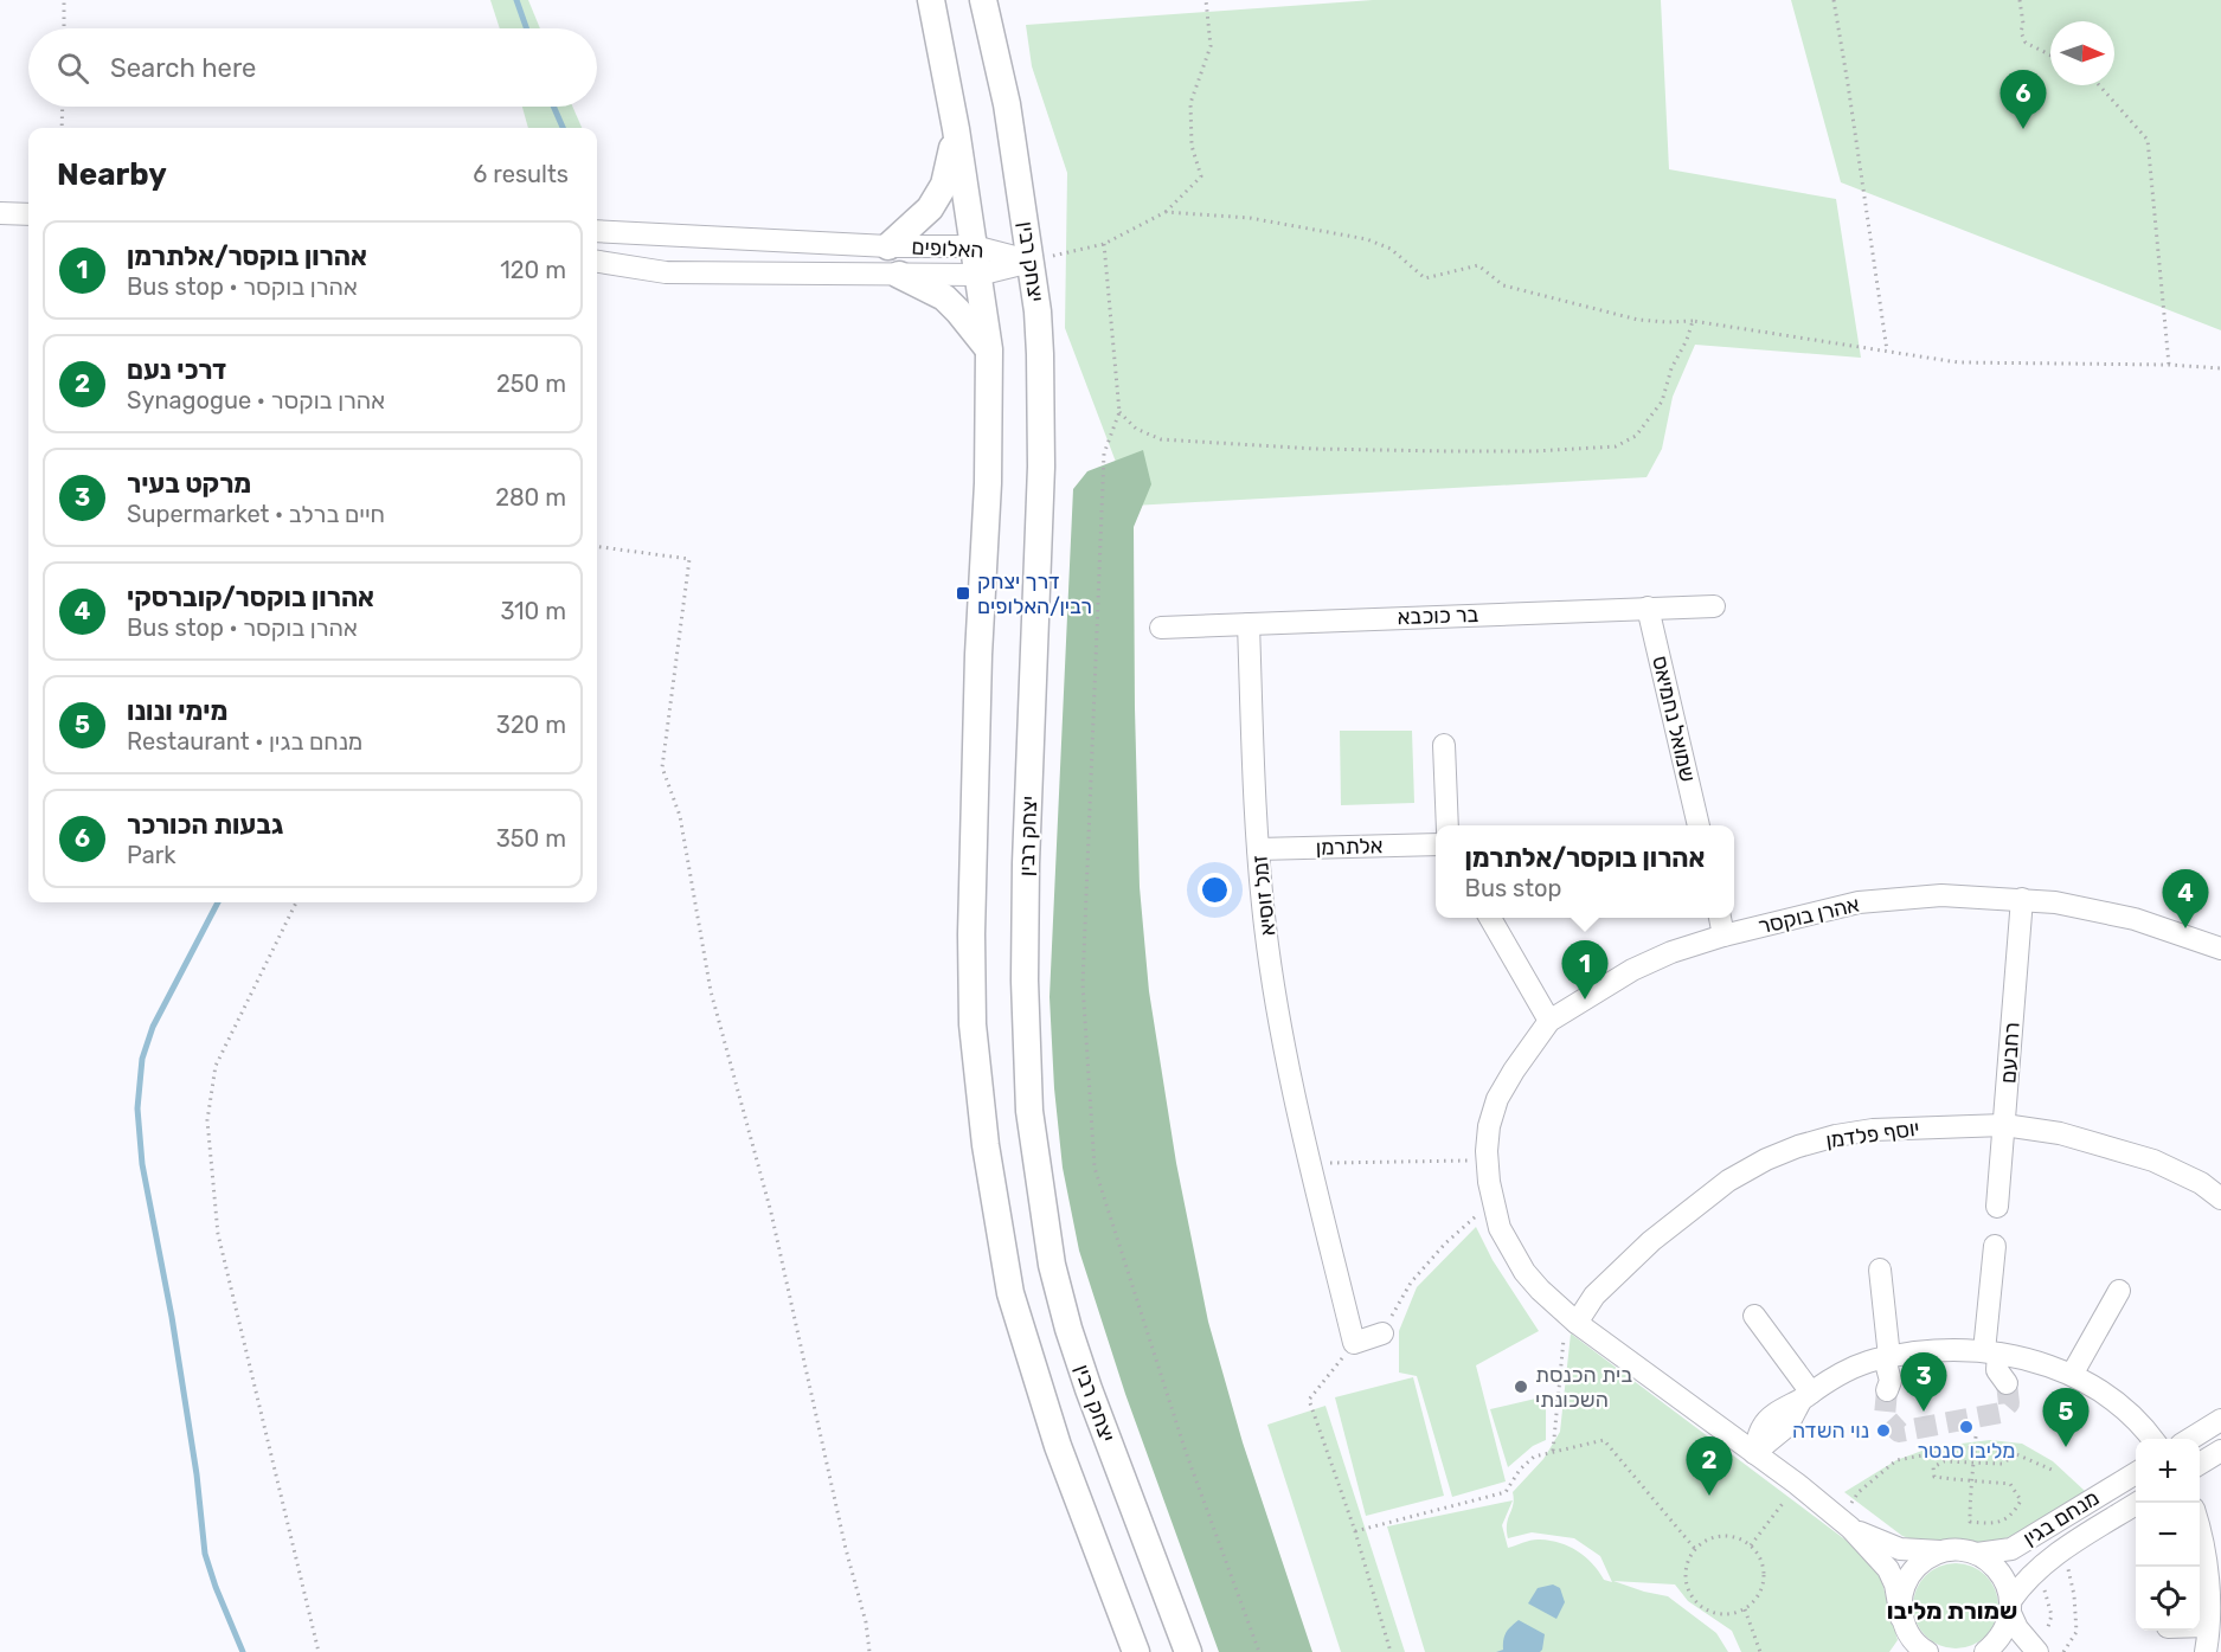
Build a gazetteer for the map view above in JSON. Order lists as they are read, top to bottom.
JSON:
{
  "streets": {
    "main road": ["יצחק רבין"],
    "street": [
      "האלופים",
      "בר כוכבא",
      "שמואל נחמיאס",
      "אלתרמן",
      "זמל זוסיא",
      "אהרן בוקסר",
      "רחבעם",
      "יוסף פלדמן",
      "מנחם בגין"
    ]
  },
  "crossings": [
    ["האלופים", "יצחק רבין"],
    ["בר כוכבא", "שמואל נחמיאס"],
    ["בר כוכבא", "זמל זוסיא"],
    ["אלתרמן", "זמל זוסיא"],
    ["אהרן בוקסר", "רחבעם"],
    ["אהרן בוקסר", "יוסף פלדמן"],
    ["אהרן בוקסר", "מנחם בגין"],
    ["רחבעם", "יוסף פלדמן"]
  ],
  "districts": ["שמורת מליבו"],
  "places": {
    "transit": ["דרך יצחק רבין/האלופים"],
    "other": ["בית הכנסת השכונתי", "מליבו סנטר", "נוי השדה"]
  },
  "north": "right",
  "page": {
    "search": "Search here",
    "pins": [
      "6",
      "4",
      "1",
      "3",
      "5",
      "2"
    ],
    "heading": ["Nearby", "6 results"],
    "list": [
      {
        "mark": "1",
        "name": "אהרון בוקסר/אלתרמן",
        "note": "Bus stop · אהרן בוקסר",
        "value": "120 m"
      },
      {
        "mark": "2",
        "name": "דרכי נעם",
        "note": "Synagogue · אהרן בוקסר",
        "value": "250 m"
      },
      {
        "mark": "3",
        "name": "מרקט בעיר",
        "note": "Supermarket · חיים ברלב",
        "value": "280 m"
      },
      {
        "mark": "4",
        "name": "אהרון בוקסר/קוברסקי",
        "note": "Bus stop · אהרן בוקסר",
        "value": "310 m"
      },
      {
        "mark": "5",
        "name": "מימי ונונו",
        "note": "Restaurant · מנחם בגין",
        "value": "320 m"
      },
      {
        "mark": "6",
        "name": "גבעות הכורכר",
        "note": "Park",
        "value": "350 m"
      }
    ],
    "popup": ["אהרון בוקסר/אלתרמן", "Bus stop"],
    "map_buttons": ["+", "−"]
  }
}
